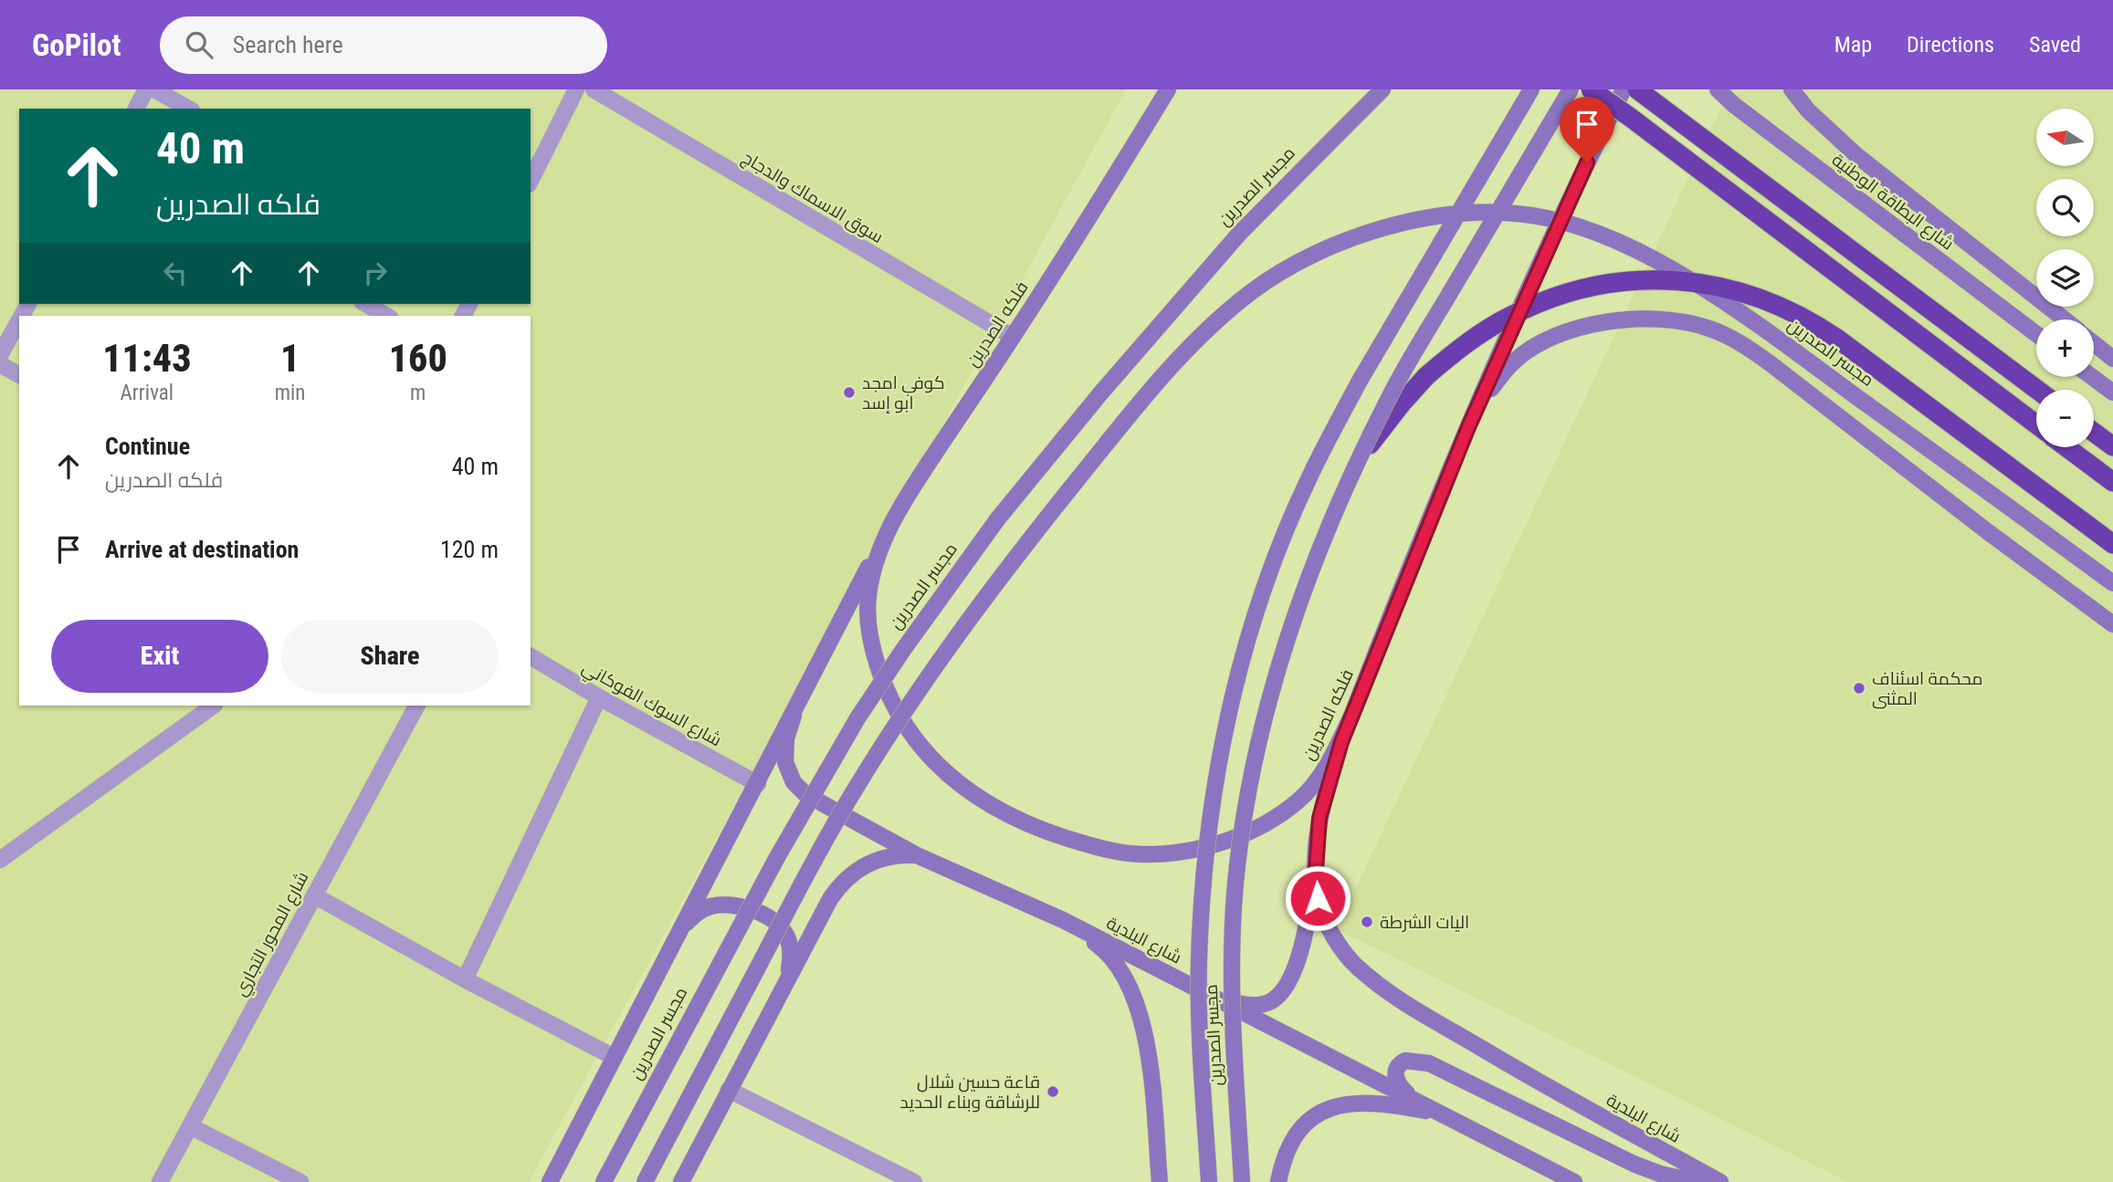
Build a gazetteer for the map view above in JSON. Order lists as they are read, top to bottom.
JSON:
{
  "streets": {
    "main road": [
      "مجسر الصدرين",
      "شارع البطاقة الوطنية",
      "فلكه الصدرين",
      "شارع البلدية"
    ],
    "street": ["سوق الاسماك والدجاج", "شارع السوك الفوكاني", "شارع المحور التجاري"]
  },
  "crossings": [
    ["سوق الاسماك والدجاج", "فلكه الصدرين"]
  ],
  "places": [
    "كوفي امجد ابو إسد",
    "محكمة اسئناف المثنى",
    "اليات الشرطة",
    "قاعة حسين شلال للرشاقة وبناء الحديد"
  ],
  "north": "left",
  "page": {
    "header": "GoPilot",
    "search": "Search here",
    "nav": ["Map", "Directions", "Saved"],
    "map_buttons": ["+", "−"],
    "turn": ["40 m", "فلكه الصدرين"],
    "eta": [
      "11:43",
      "Arrival",
      "1",
      "min",
      "160",
      "m"
    ],
    "list": [
      {
        "name": "Continue",
        "note": "فلكه الصدرين",
        "value": "40 m"
      },
      {
        "name": "Arrive at destination",
        "value": "120 m"
      }
    ],
    "buttons": ["Exit", "Share"]
  }
}
